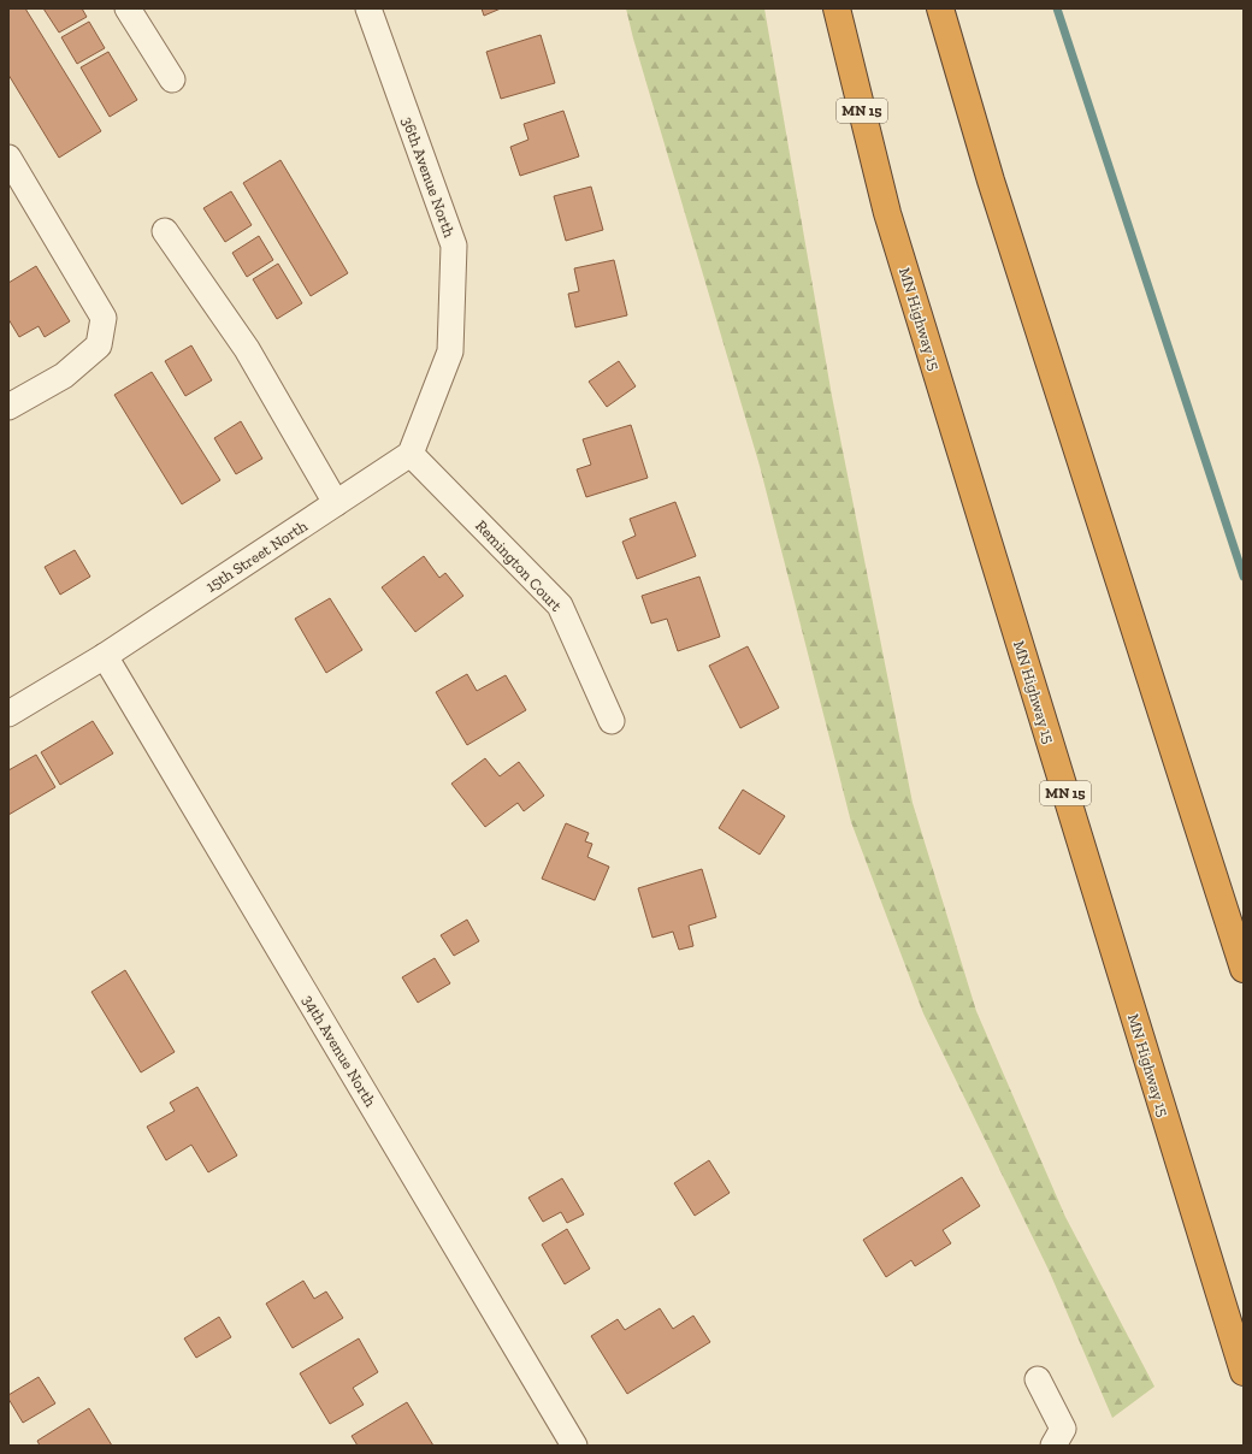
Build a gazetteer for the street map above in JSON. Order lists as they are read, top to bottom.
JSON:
{
  "streets": {
    "highway": ["MN 15", "MN Highway 15"],
    "street": [
      "36th Avenue North",
      "15th Street North",
      "Remington Court",
      "34th Avenue North"
    ]
  },
  "crossings": [
    ["36th Avenue North", "15th Street North"],
    ["36th Avenue North", "Remington Court"],
    ["15th Street North", "Remington Court"],
    ["15th Street North", "34th Avenue North"]
  ]
}
